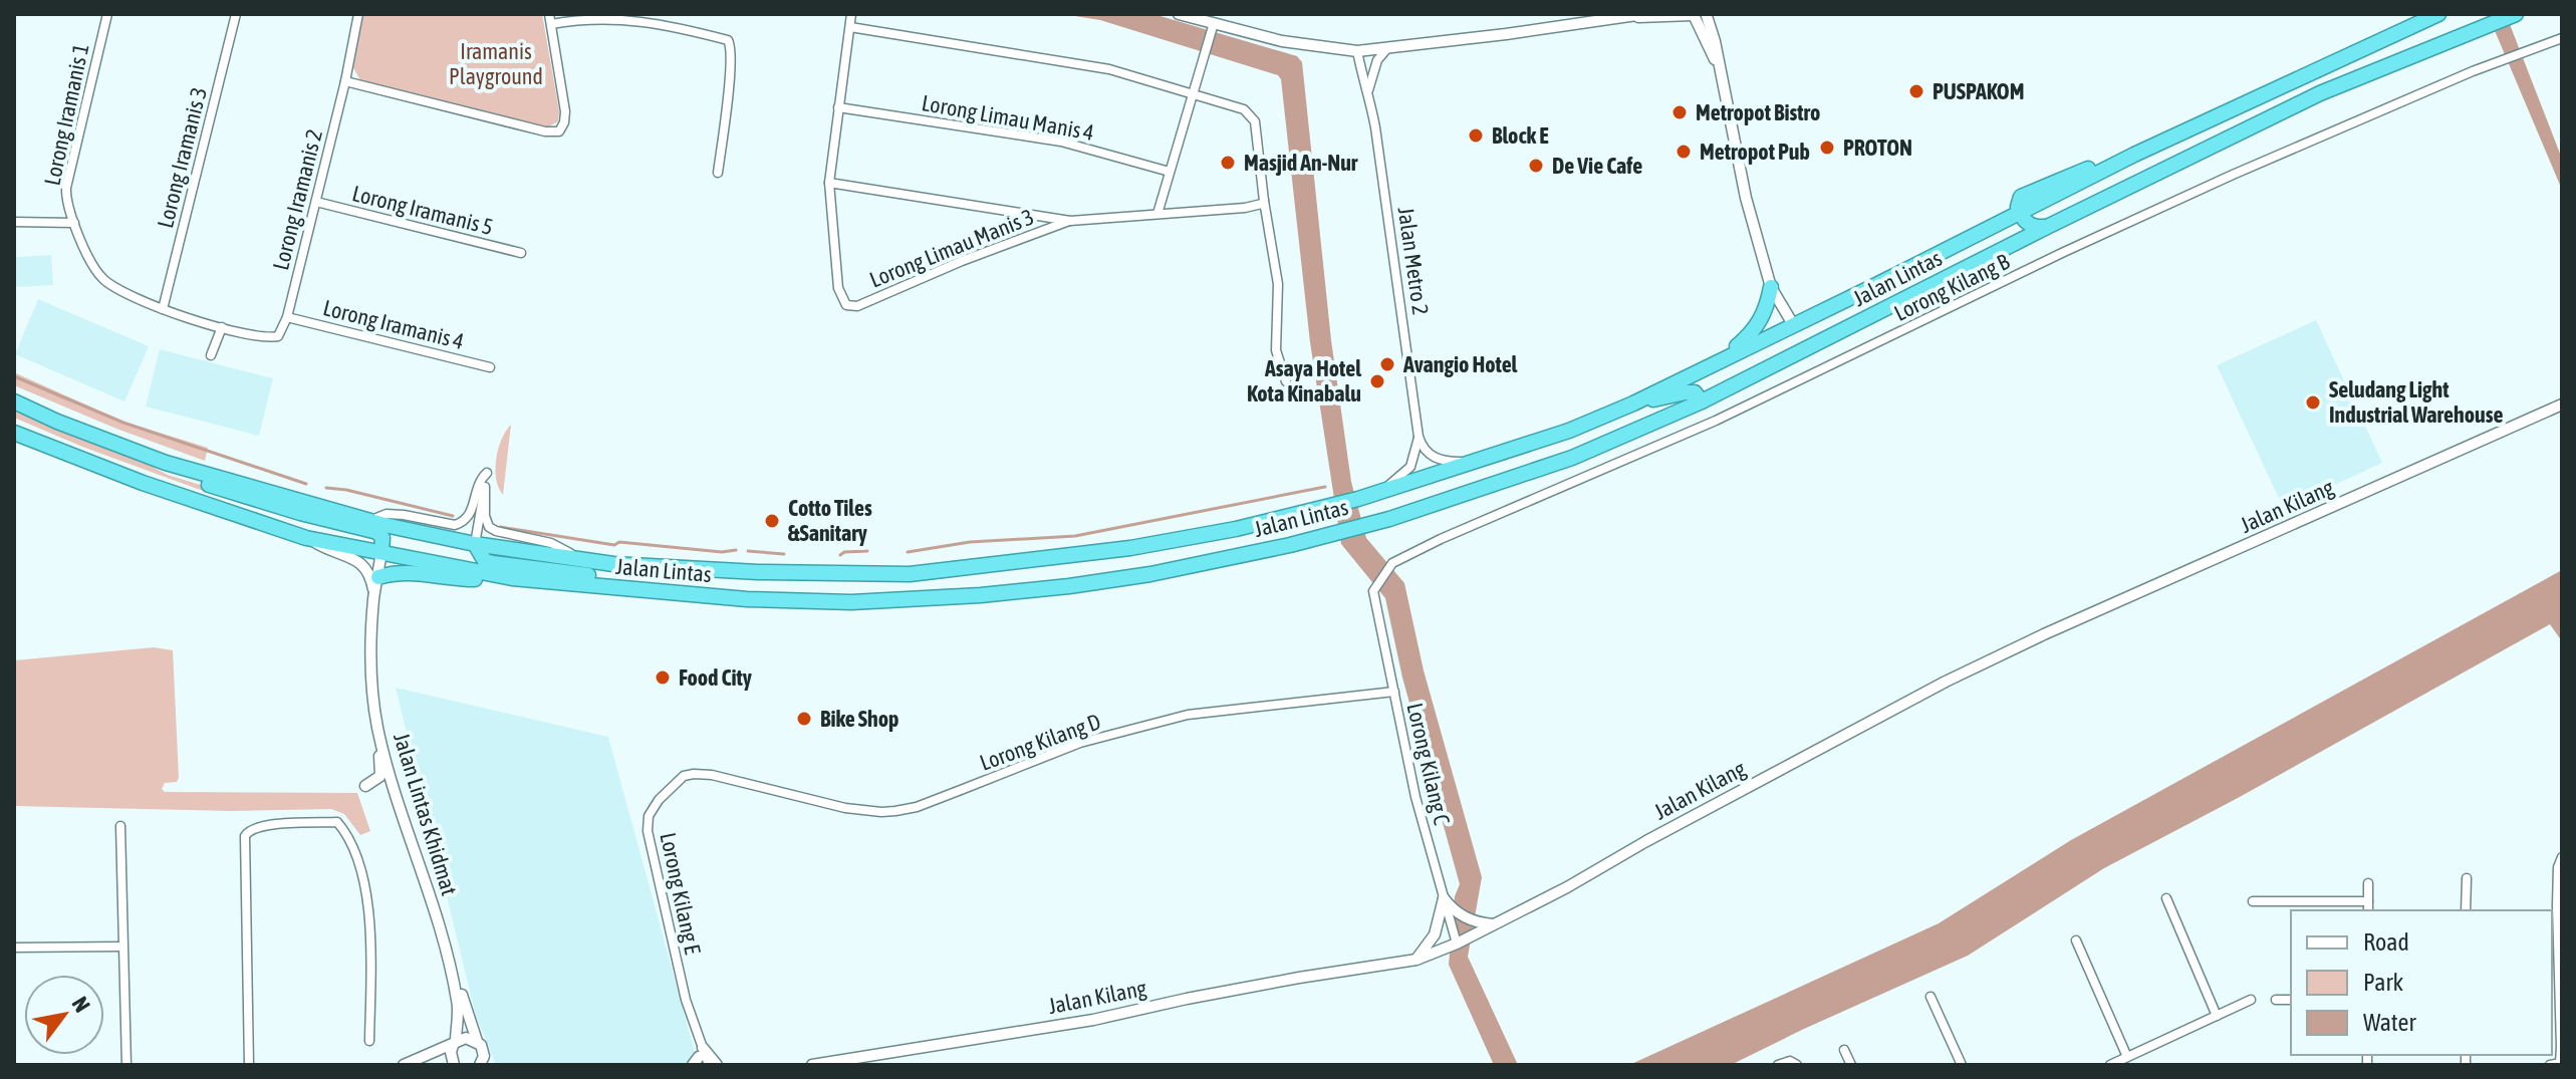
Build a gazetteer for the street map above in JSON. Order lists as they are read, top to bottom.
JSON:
{
  "streets": {
    "highway": ["Jalan Lintas"],
    "street": [
      "Lorong Iramanis 1",
      "Lorong Limau Manis 4",
      "Lorong Iramanis 3",
      "Lorong Iramanis 2",
      "Lorong Iramanis 5",
      "Lorong Limau Manis 3",
      "Jalan Metro 2",
      "Lorong Kilang B",
      "Lorong Iramanis 4",
      "Jalan Kilang",
      "Lorong Kilang D",
      "Lorong Kilang C",
      "Jalan Lintas Khidmat",
      "Lorong Kilang E"
    ]
  },
  "crossings": [
    ["Lorong Iramanis 1", "Lorong Iramanis 3"],
    ["Lorong Iramanis 2", "Lorong Iramanis 5"],
    ["Lorong Iramanis 2", "Lorong Iramanis 4"],
    ["Jalan Metro 2", "Jalan Lintas"],
    ["Jalan Lintas", "Jalan Lintas Khidmat"],
    ["Lorong Kilang B", "Lorong Kilang C"],
    ["Jalan Kilang", "Lorong Kilang C"],
    ["Lorong Kilang D", "Lorong Kilang C"],
    ["Lorong Kilang D", "Lorong Kilang E"]
  ],
  "parks": ["Iramanis Playground"],
  "places": [
    "PUSPAKOM",
    "Metropot Bistro",
    "Block E",
    "PROTON",
    "Metropot Pub",
    "Masjid An-Nur",
    "De Vie Cafe",
    "Avangio Hotel",
    "Asaya Hotel Kota Kinabalu",
    "Seludang Light Industrial Warehouse",
    "Cotto Tiles &Sanitary",
    "Food City",
    "Bike Shop"
  ],
  "legend": ["Road", "Park", "Water"],
  "north": "top right"
}
